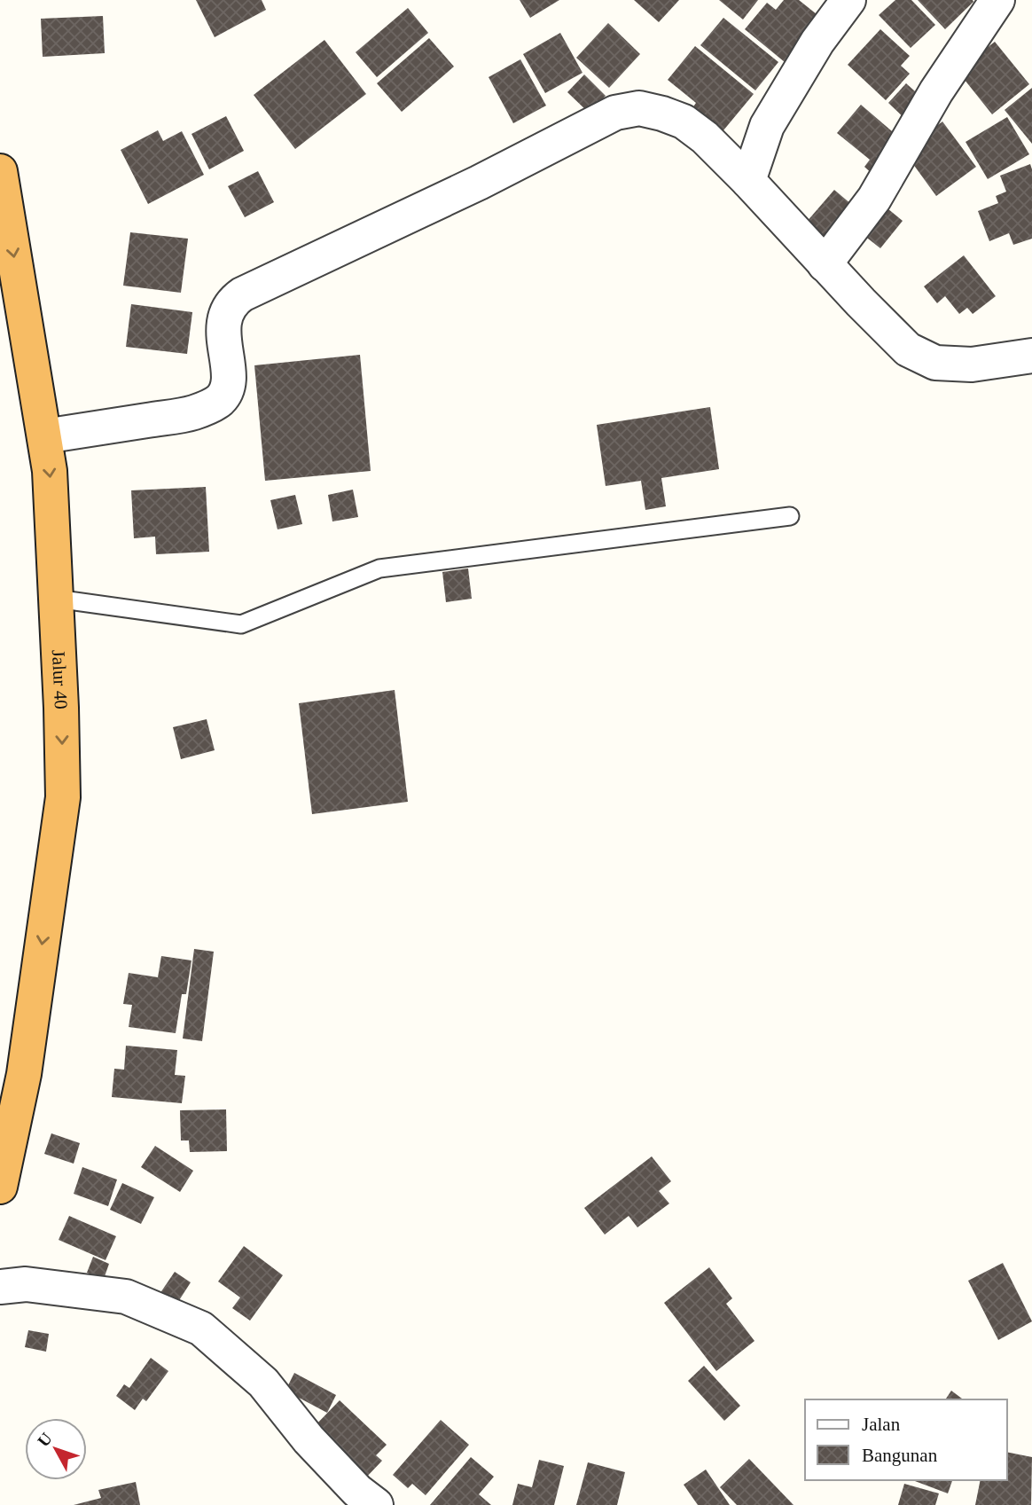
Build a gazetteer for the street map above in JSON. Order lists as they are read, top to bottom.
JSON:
{
  "streets": {
    "highway": ["Jalur 40"]
  },
  "one_way": ["Jalur 40"],
  "legend": ["Jalan", "Bangunan"],
  "north": "top left"
}
